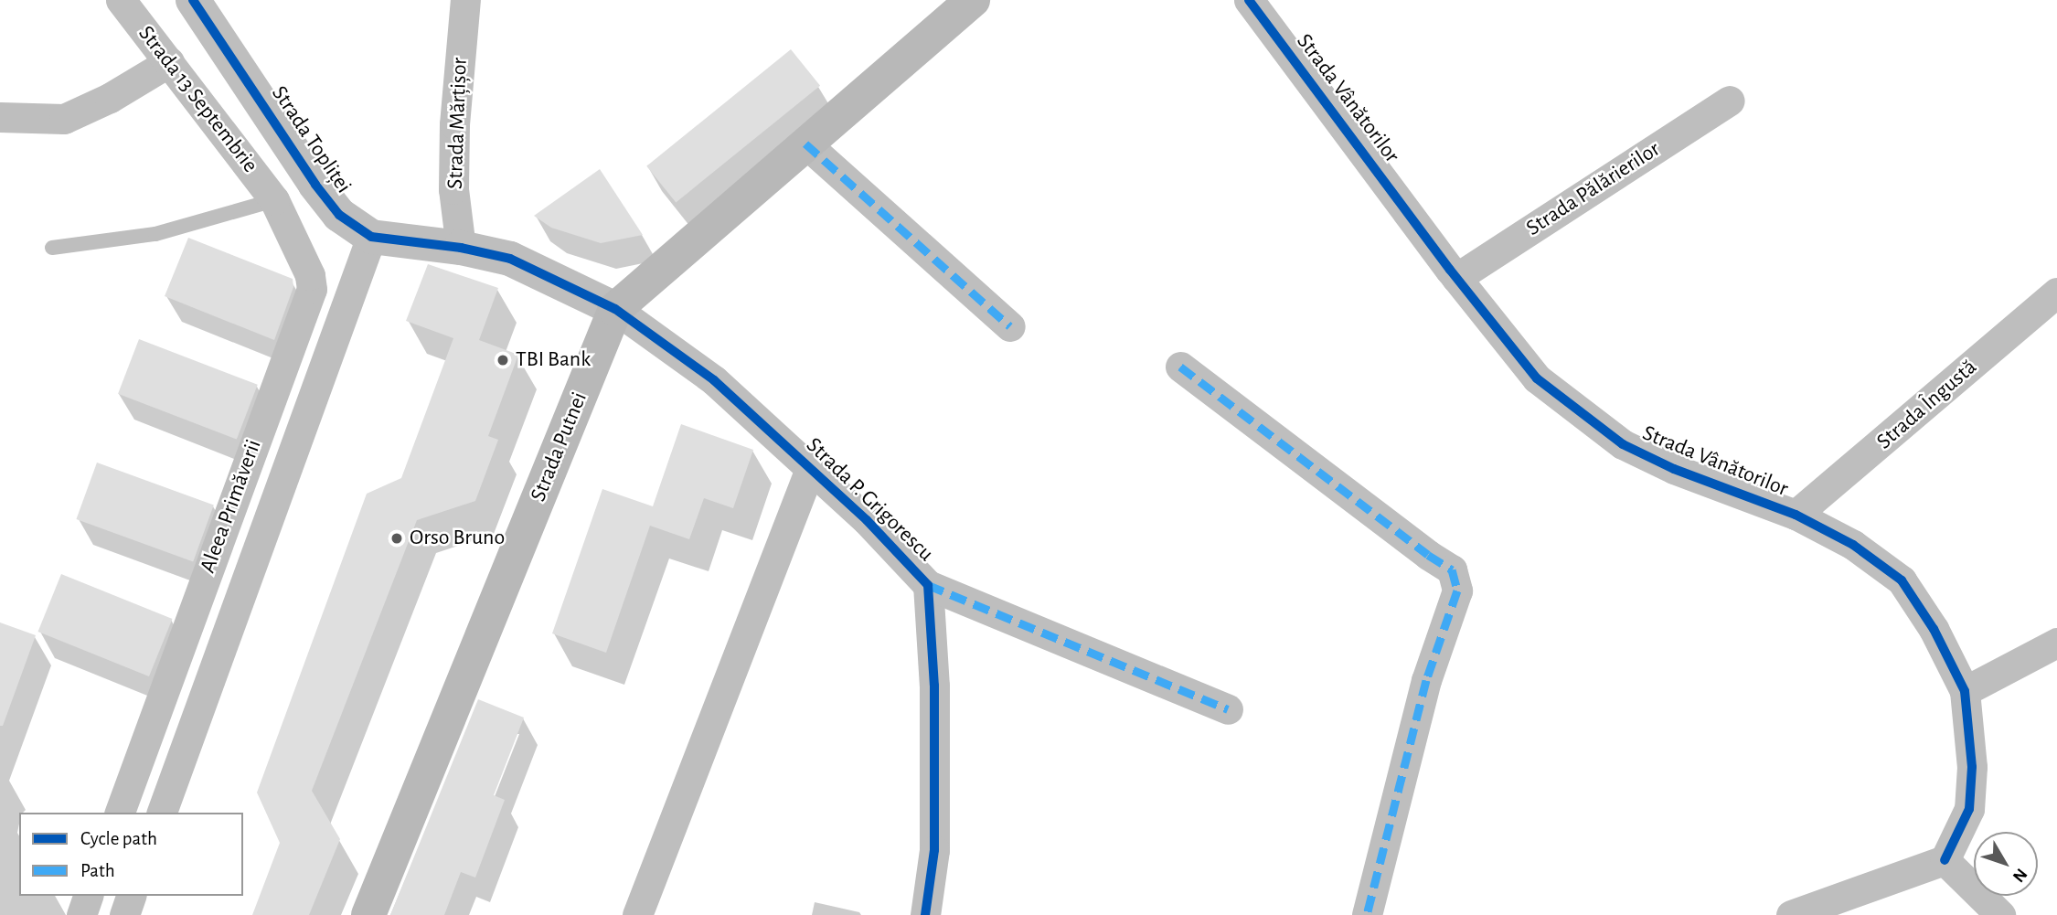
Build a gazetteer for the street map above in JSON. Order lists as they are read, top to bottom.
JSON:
{
  "streets": {
    "main road": ["Strada Putnei"],
    "street": [
      "Strada Vânătorilor",
      "Strada 13 Septembrie",
      "Strada Mărțișor",
      "Strada Topliței",
      "Strada Pălărierilor",
      "Strada Îngustă",
      "Strada P. Grigorescu",
      "Aleea Primăverii"
    ]
  },
  "crossings": [
    ["Strada Vânătorilor", "Strada Pălărierilor"],
    ["Strada Vânătorilor", "Strada Îngustă"],
    ["Strada 13 Septembrie", "Aleea Primăverii"],
    ["Strada Mărțișor", "Strada Topliței"],
    ["Strada Topliței", "Strada Putnei"],
    ["Strada Topliței", "Strada P. Grigorescu"],
    ["Strada Topliței", "Aleea Primăverii"],
    ["Strada Putnei", "Strada P. Grigorescu"]
  ],
  "places": ["TBI Bank", "Orso Bruno"],
  "legend": ["Cycle path", "Path"],
  "north": "bottom right"
}
